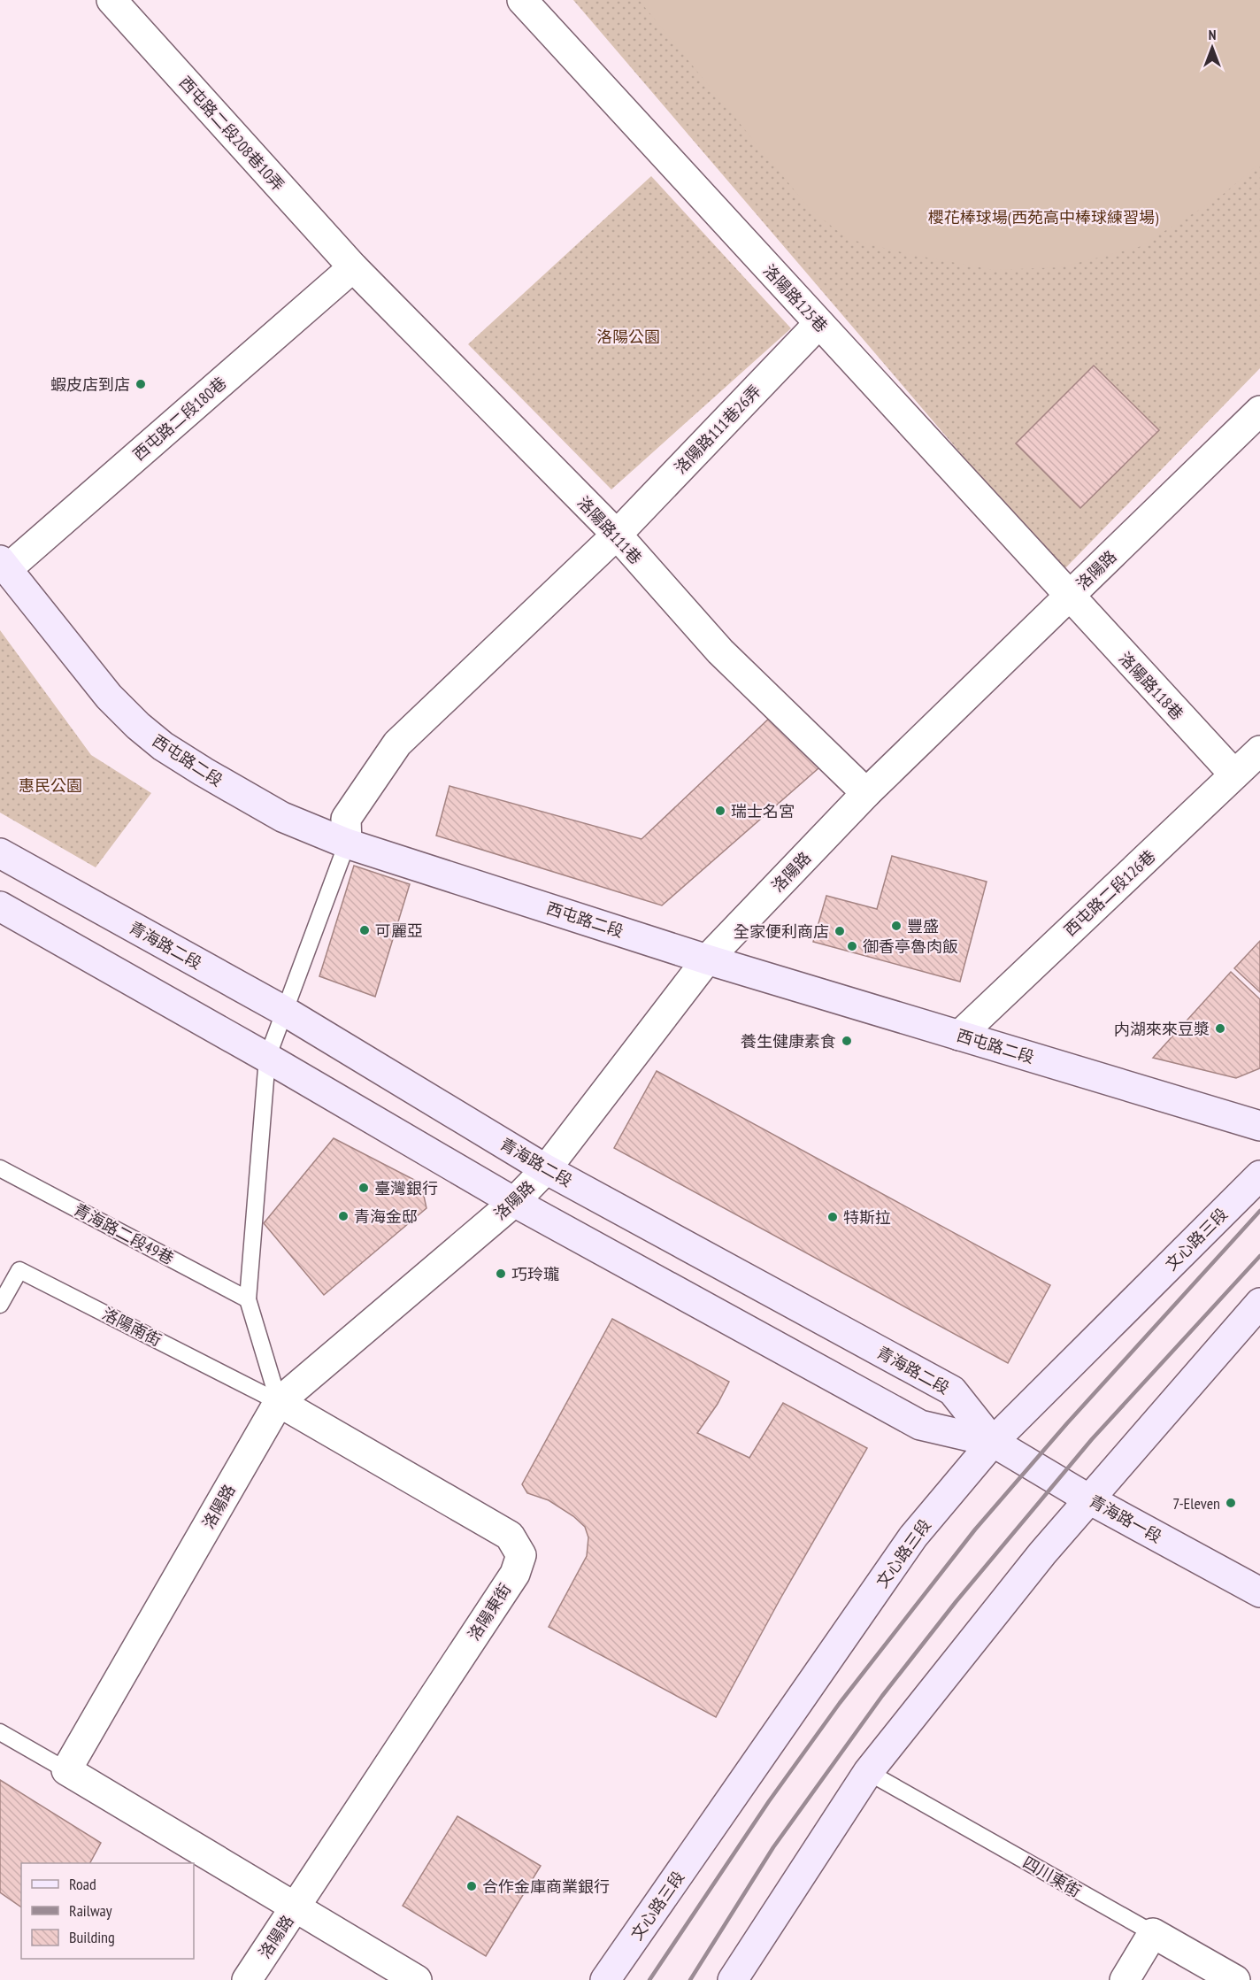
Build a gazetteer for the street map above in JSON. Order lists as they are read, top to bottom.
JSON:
{
  "streets": {
    "main road": [
      "西屯路二段",
      "青海路二段",
      "文心路三段",
      "青海路一段"
    ],
    "street": [
      "西屯路二段208巷10弄",
      "洛陽路125巷",
      "西屯路二段180巷",
      "洛陽路111巷26弄",
      "洛陽路111巷",
      "洛陽路",
      "洛陽路118巷",
      "西屯路二段126巷",
      "洛陽東街",
      "四川東街"
    ],
    "lane": ["青海路二段49巷", "洛陽南街"]
  },
  "crossings": [
    ["西屯路二段208巷10弄", "西屯路二段180巷"],
    ["西屯路二段208巷10弄", "洛陽路111巷"],
    ["洛陽路125巷", "洛陽路111巷26弄"],
    ["洛陽路125巷", "洛陽路"],
    ["洛陽路125巷", "洛陽路118巷"],
    ["西屯路二段180巷", "洛陽路111巷"],
    ["西屯路二段180巷", "西屯路二段"],
    ["洛陽路111巷26弄", "洛陽路111巷"],
    ["洛陽路111巷26弄", "西屯路二段"],
    ["洛陽路111巷", "洛陽路"],
    ["洛陽路", "洛陽路118巷"],
    ["洛陽路", "西屯路二段"],
    ["洛陽路", "青海路二段"],
    ["洛陽路", "洛陽南街"],
    ["洛陽路", "洛陽東街"],
    ["洛陽路118巷", "西屯路二段126巷"],
    ["西屯路二段", "西屯路二段126巷"],
    ["青海路二段", "文心路三段"],
    ["青海路二段", "青海路一段"],
    ["文心路三段", "青海路一段"],
    ["洛陽南街", "洛陽東街"]
  ],
  "parks": ["櫻花棒球場(西苑高中棒球練習場)", "洛陽公園", "惠民公園"],
  "places": [
    "蝦皮店到店",
    "瑞士名宮",
    "豐盛",
    "可麗亞",
    "全家便利商店",
    "御香亭魯肉飯",
    "内湖來來豆漿",
    "養生健康素食",
    "臺灣銀行",
    "青海金邸",
    "特斯拉",
    "巧玲瓏",
    "7-Eleven",
    "合作金庫商業銀行"
  ],
  "legend": ["Road", "Railway", "Building"],
  "north": "top"
}
